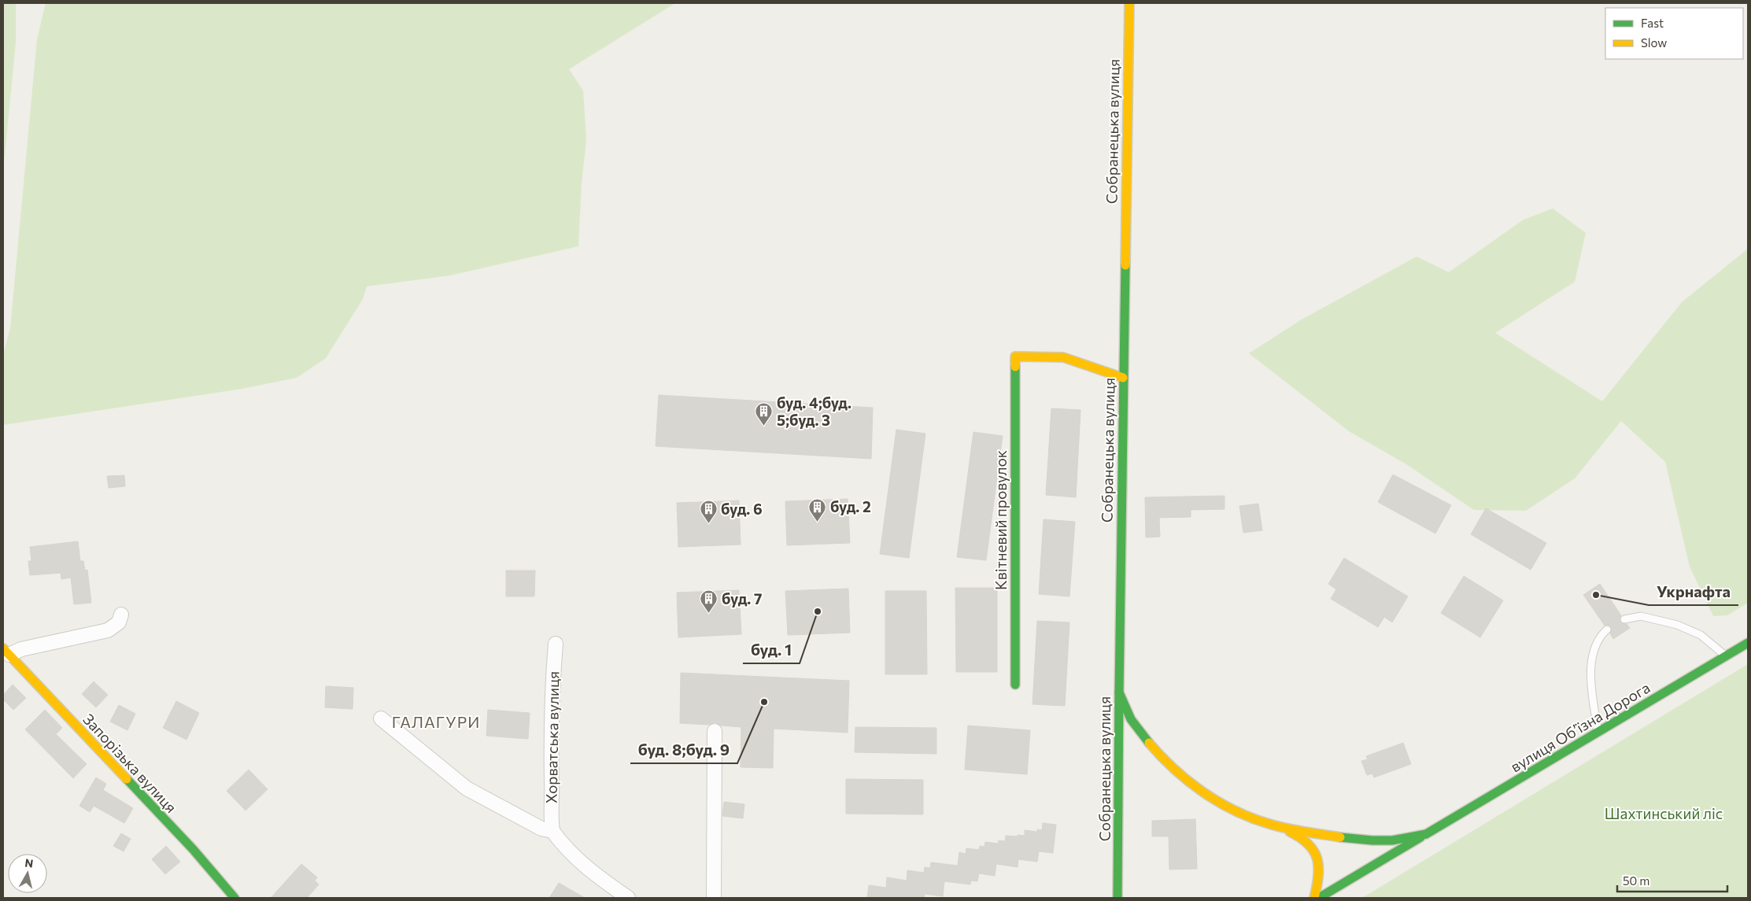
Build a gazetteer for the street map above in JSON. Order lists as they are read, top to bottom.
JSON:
{
  "streets": {
    "main road": [
      "Собранецька вулиця",
      "Квітневий провулок",
      "вулиця Обʼїзна Дорога",
      "Запорізька вулиця"
    ],
    "street": ["Хорватська вулиця"]
  },
  "crossings": [
    ["Собранецька вулиця", "Квітневий провулок"],
    ["Собранецька вулиця", "вулиця Обʼїзна Дорога"]
  ],
  "districts": ["ГАЛАГУРИ"],
  "parks": ["Шахтинський ліс"],
  "places": {
    "building": [
      "буд. 4;буд. 5;буд. 3",
      "буд. 2",
      "буд. 6",
      "буд. 7"
    ],
    "other": ["Укрнафта", "буд. 1", "буд. 8;буд. 9"]
  },
  "legend": ["Fast", "Slow"],
  "scale_bar": "50 m",
  "north": "top"
}
